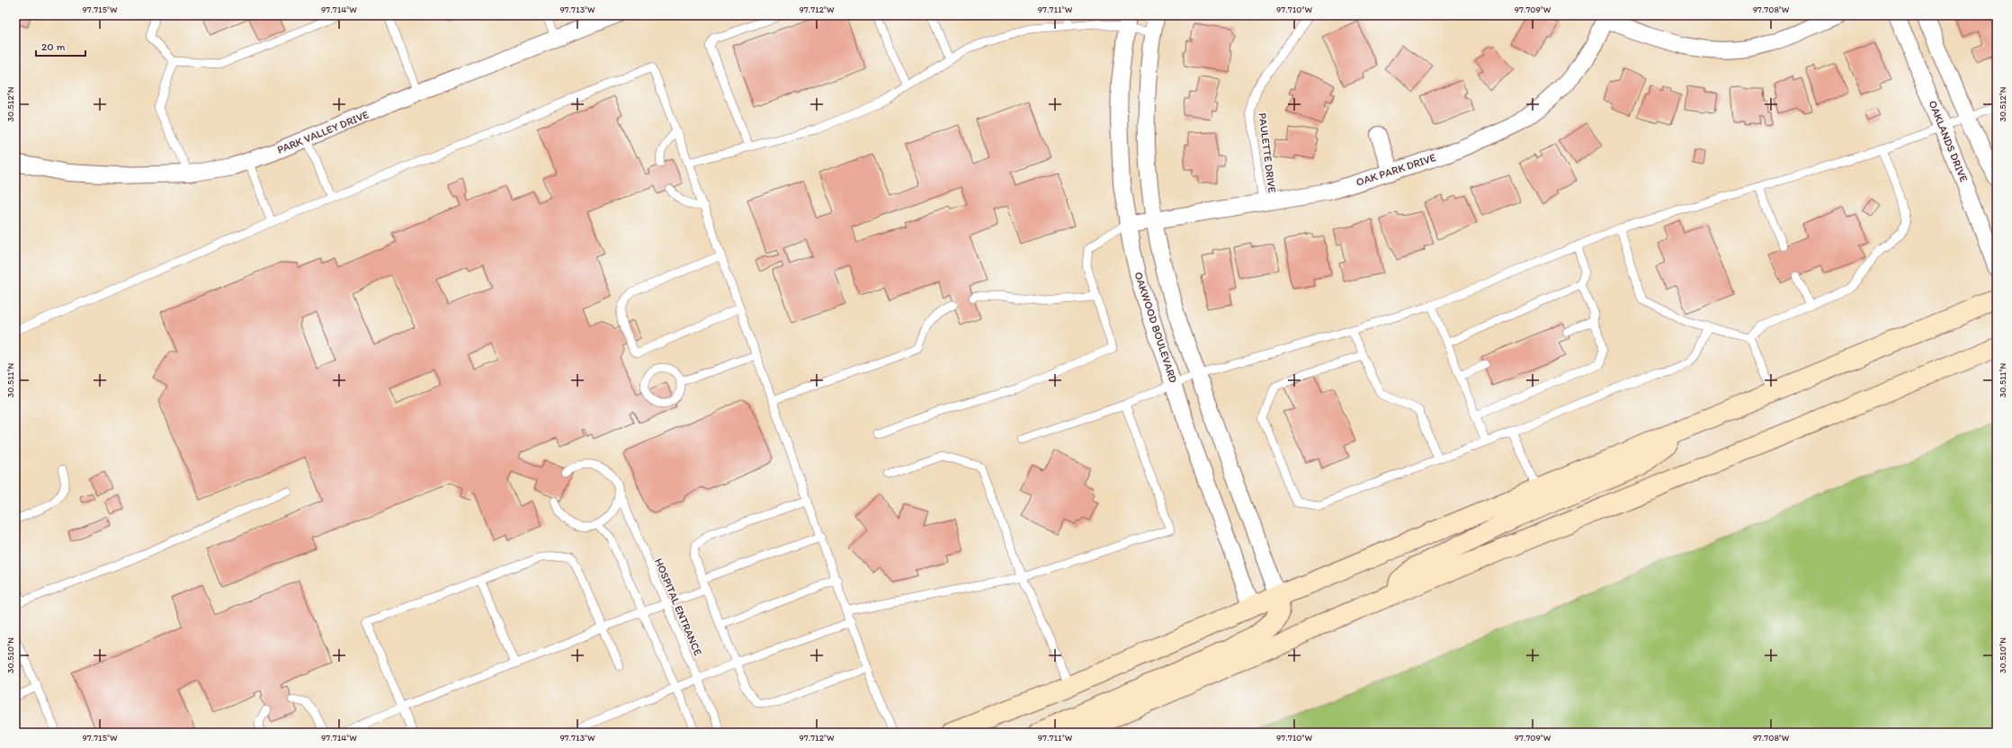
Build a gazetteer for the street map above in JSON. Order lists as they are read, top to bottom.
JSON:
{
  "streets": {
    "street": [
      "PARK VALLEY DRIVE",
      "OAKLANDS DRIVE",
      "OAK PARK DRIVE",
      "OAKWOOD BOULEVARD"
    ],
    "lane": ["PAULETTE DRIVE", "HOSPITAL ENTRANCE"]
  },
  "crossings": [
    ["PAULETTE DRIVE", "OAK PARK DRIVE"],
    ["OAK PARK DRIVE", "OAKWOOD BOULEVARD"]
  ],
  "scale_bar": "20 m",
  "coordinates": [
    "97.715°W",
    "97.714°W",
    "97.713°W",
    "97.712°W",
    "97.711°W",
    "97.710°W",
    "97.709°W",
    "97.708°W",
    "30.512°N",
    "30.511°N",
    "30.510°N"
  ]
}
